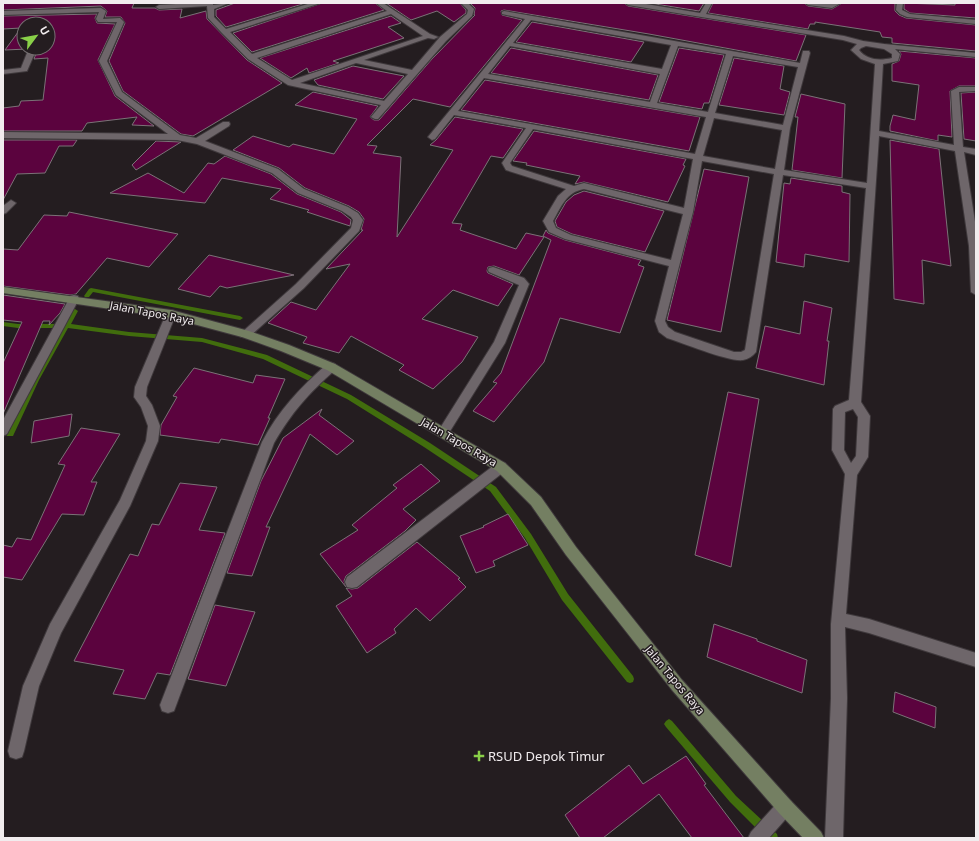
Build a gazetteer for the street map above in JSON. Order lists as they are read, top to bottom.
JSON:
{
  "streets": {
    "main road": ["Jalan Tapos Raya"]
  },
  "places": {
    "health": ["RSUD Depok Timur"]
  },
  "north": "top right"
}
